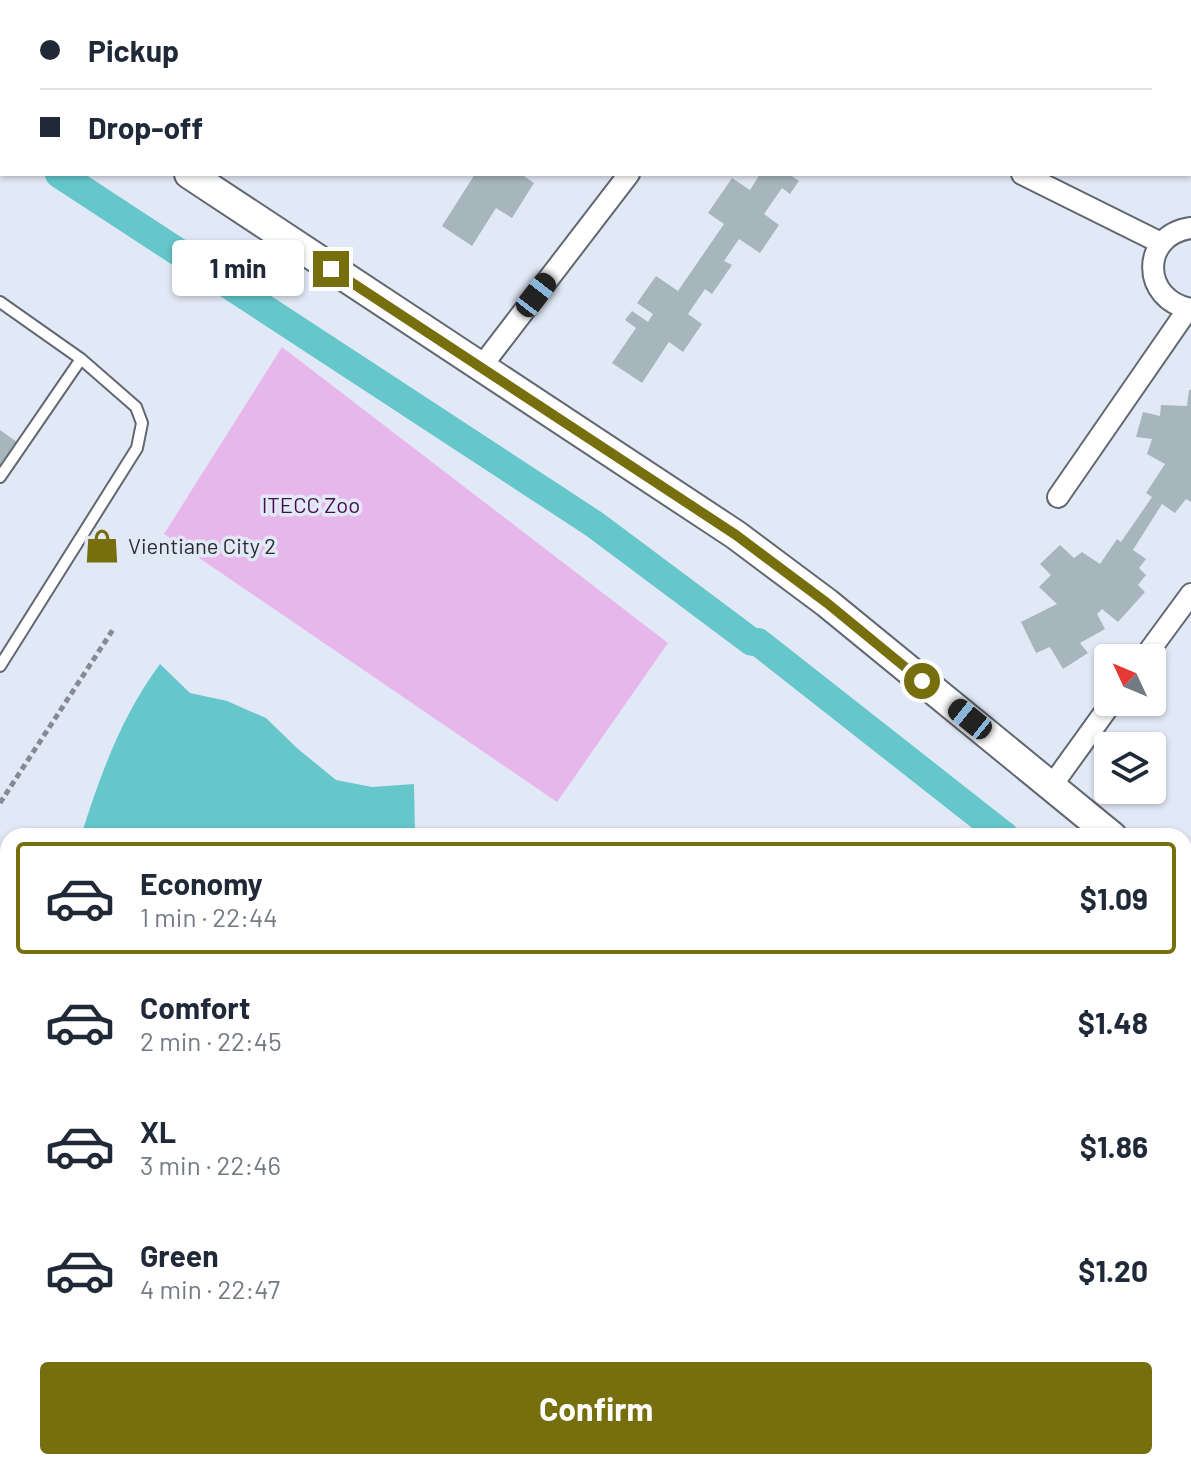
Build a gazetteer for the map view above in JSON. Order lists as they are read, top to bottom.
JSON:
{
  "parks": ["ITECC Zoo"],
  "places": {
    "shop": ["Vientiane City 2"]
  },
  "north": "top left",
  "page": {
    "banner": ["Pickup", "Drop-off"],
    "bubble": "1 min",
    "list": [
      {
        "name": "Economy",
        "note": "1 min · 22:44",
        "value": "$1.09"
      },
      {
        "name": "Comfort",
        "note": "2 min · 22:45",
        "value": "$1.48"
      },
      {
        "name": "XL",
        "note": "3 min · 22:46",
        "value": "$1.86"
      },
      {
        "name": "Green",
        "note": "4 min · 22:47",
        "value": "$1.20"
      }
    ],
    "buttons": "Confirm"
  }
}
